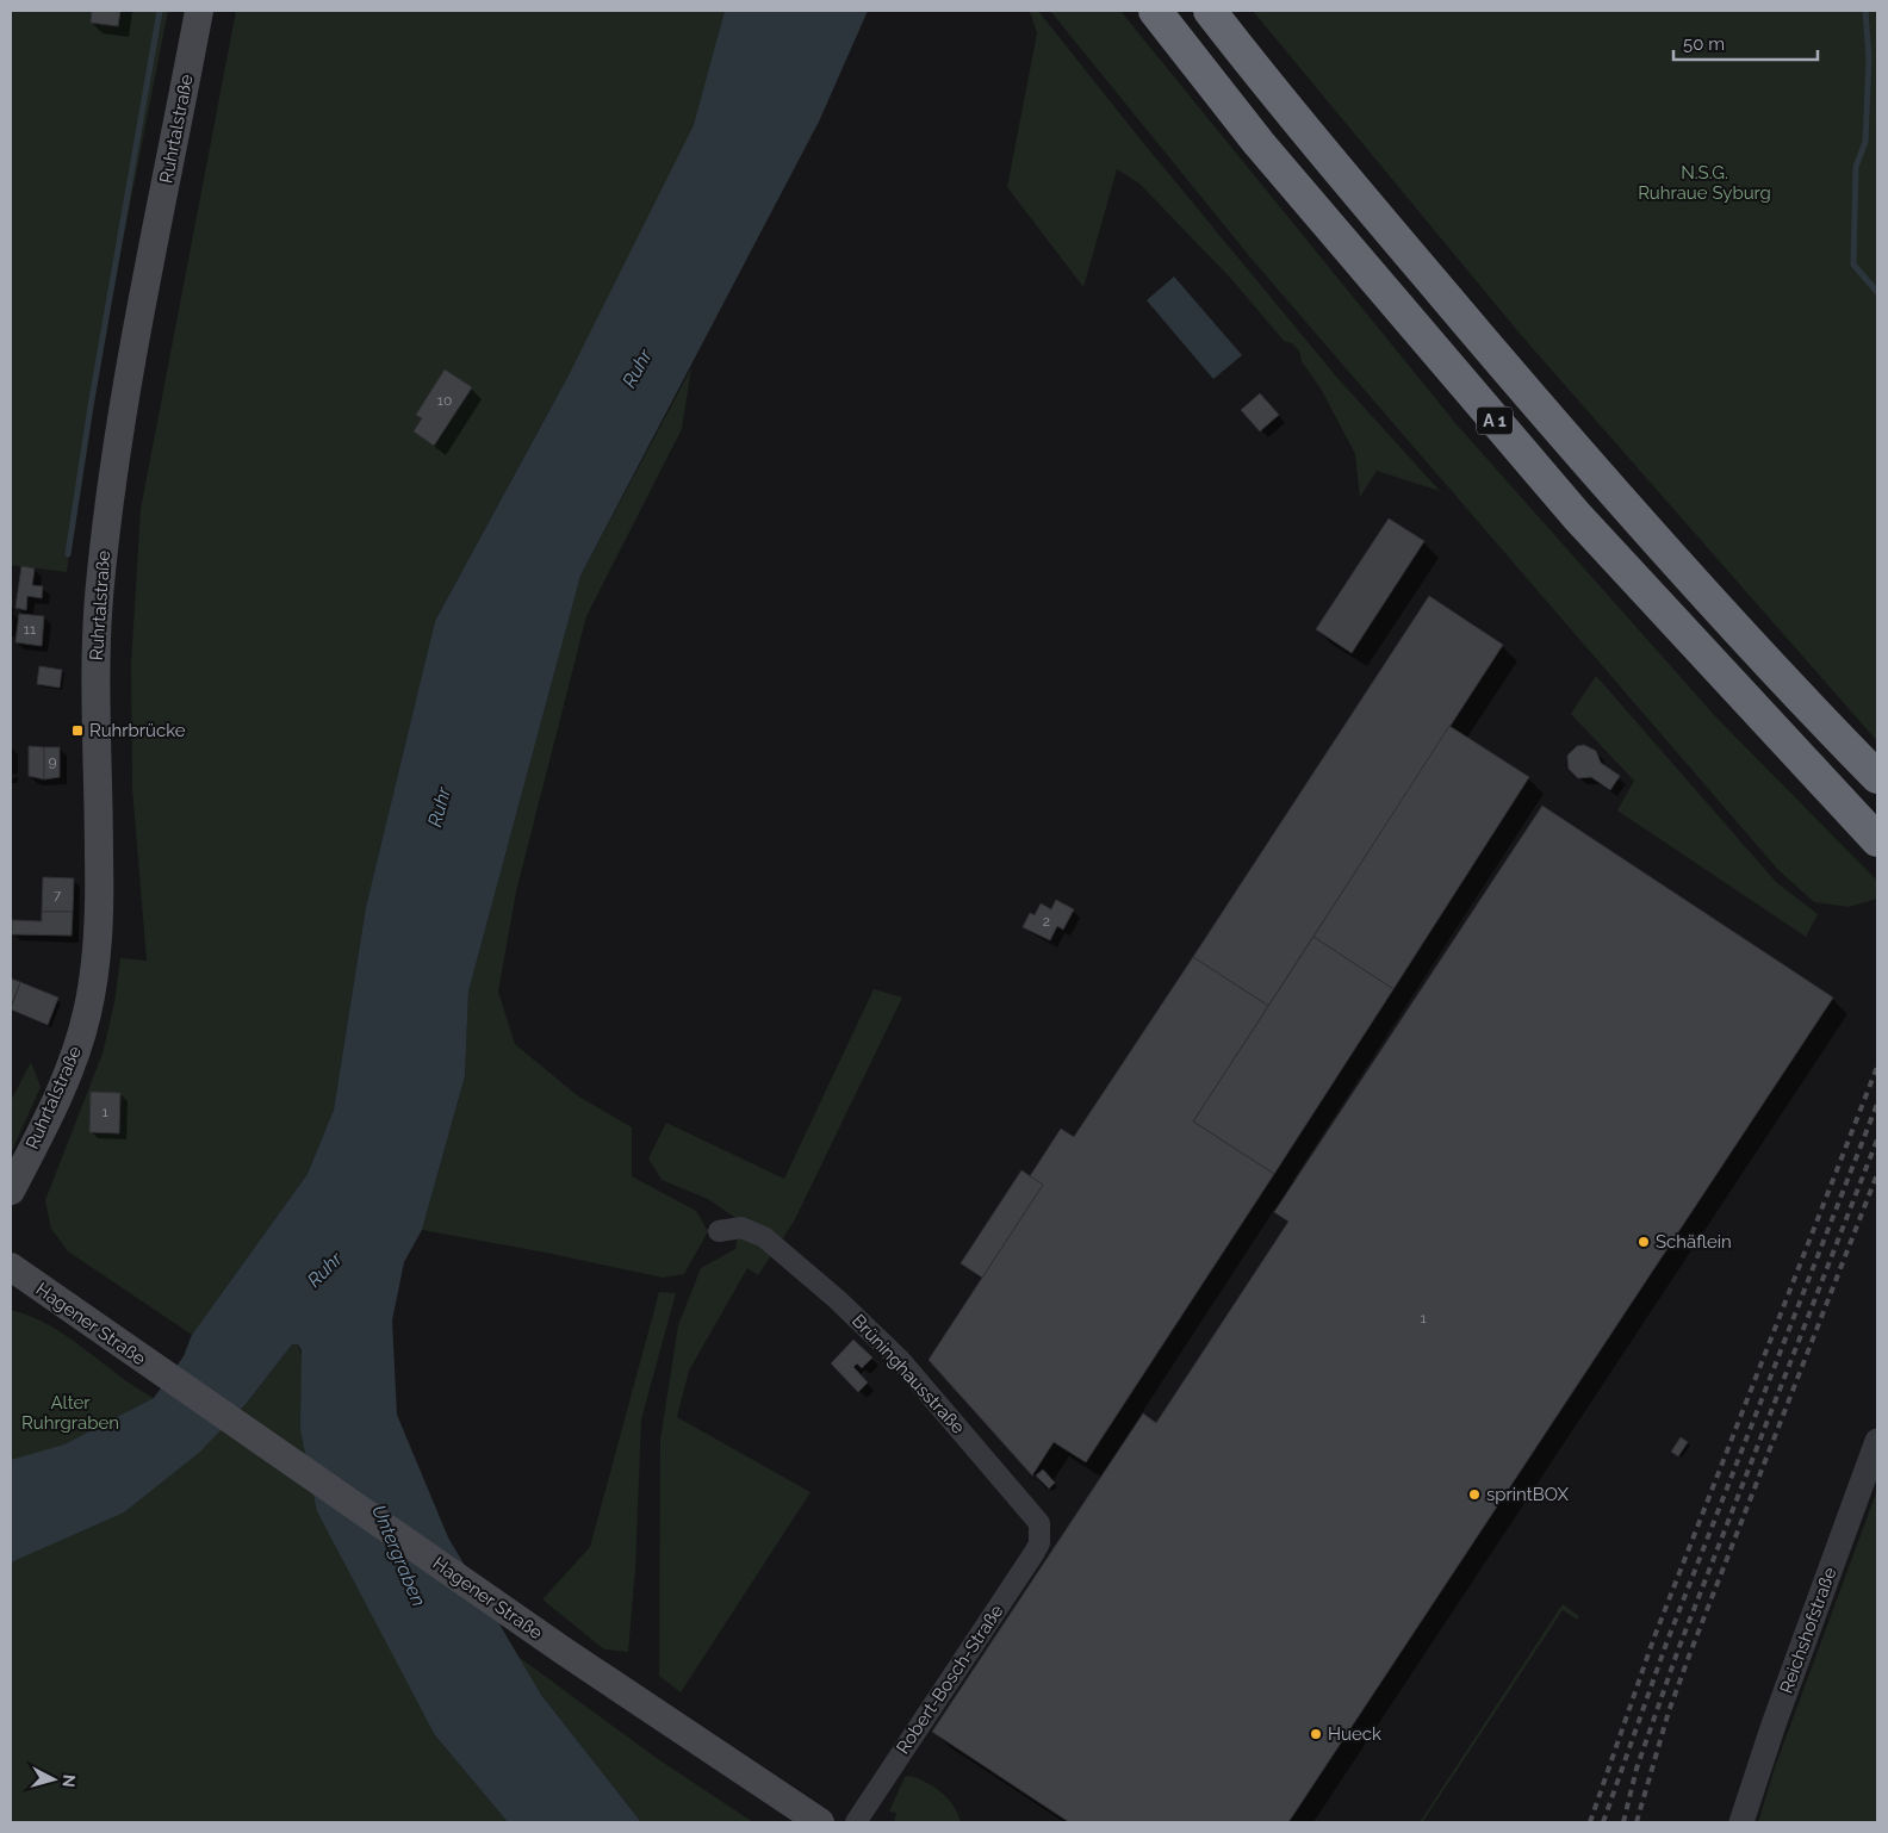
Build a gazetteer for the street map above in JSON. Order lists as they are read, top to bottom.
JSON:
{
  "streets": {
    "highway": ["A 1"],
    "main road": ["Ruhrtalstraße", "Hagener Straße"],
    "street": ["Brüninghausstraße", "Reichshofstraße", "Robert-Bosch-Straße"]
  },
  "crossings": [
    ["Brüninghausstraße", "Robert-Bosch-Straße"]
  ],
  "water": ["Ruhr", "Untergraben"],
  "parks": ["N.S.G. Ruhraue Syburg", "Alter Ruhrgraben"],
  "places": {
    "transit": ["Ruhrbrücke"],
    "other": ["Schäflein", "sprintBOX", "Hueck"]
  },
  "house_numbers": [
    "10",
    "11",
    "9",
    "7",
    "2",
    "1",
    "1"
  ],
  "scale_bar": "50 m",
  "north": "right"
}
